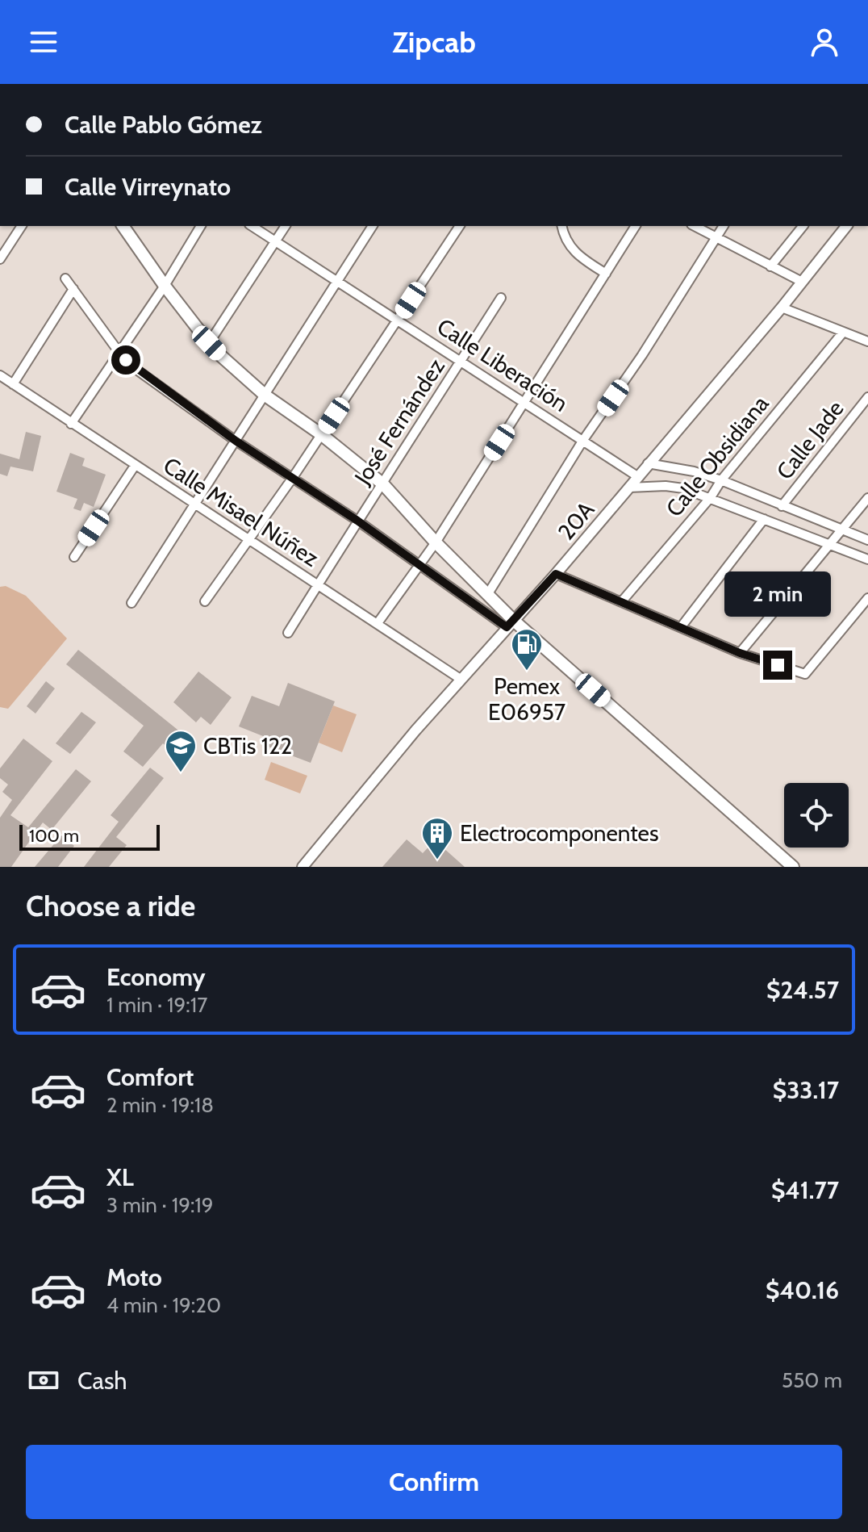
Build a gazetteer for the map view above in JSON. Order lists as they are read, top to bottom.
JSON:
{
  "streets": {
    "street": [
      "Calle Liberación",
      "José Fernández",
      "Calle Jade",
      "Calle Obsidiana",
      "Calle Misael Núñez",
      "20A"
    ]
  },
  "crossings": [
    ["Calle Liberación", "José Fernández"],
    ["Calle Liberación", "20A"],
    ["José Fernández", "Calle Misael Núñez"],
    ["Calle Misael Núñez", "20A"]
  ],
  "places": {
    "fuel station": ["Pemex E06957"],
    "school or university": ["CBTis 122"],
    "building": ["Electrocomponentes"]
  },
  "scale_bar": "100 m",
  "page": {
    "header": "Zipcab",
    "banner": ["Calle Pablo Gómez", "Calle Virreynato"],
    "bubble": "2 min",
    "scale": "100 m",
    "heading": "Choose a ride",
    "list": [
      {
        "name": "Economy",
        "note": "1 min · 19:17",
        "value": "$24.57"
      },
      {
        "name": "Comfort",
        "note": "2 min · 19:18",
        "value": "$33.17"
      },
      {
        "name": "XL",
        "note": "3 min · 19:19",
        "value": "$41.77"
      },
      {
        "name": "Moto",
        "note": "4 min · 19:20",
        "value": "$40.16"
      }
    ],
    "pay": ["Cash", "550 m"],
    "buttons": "Confirm"
  }
}
